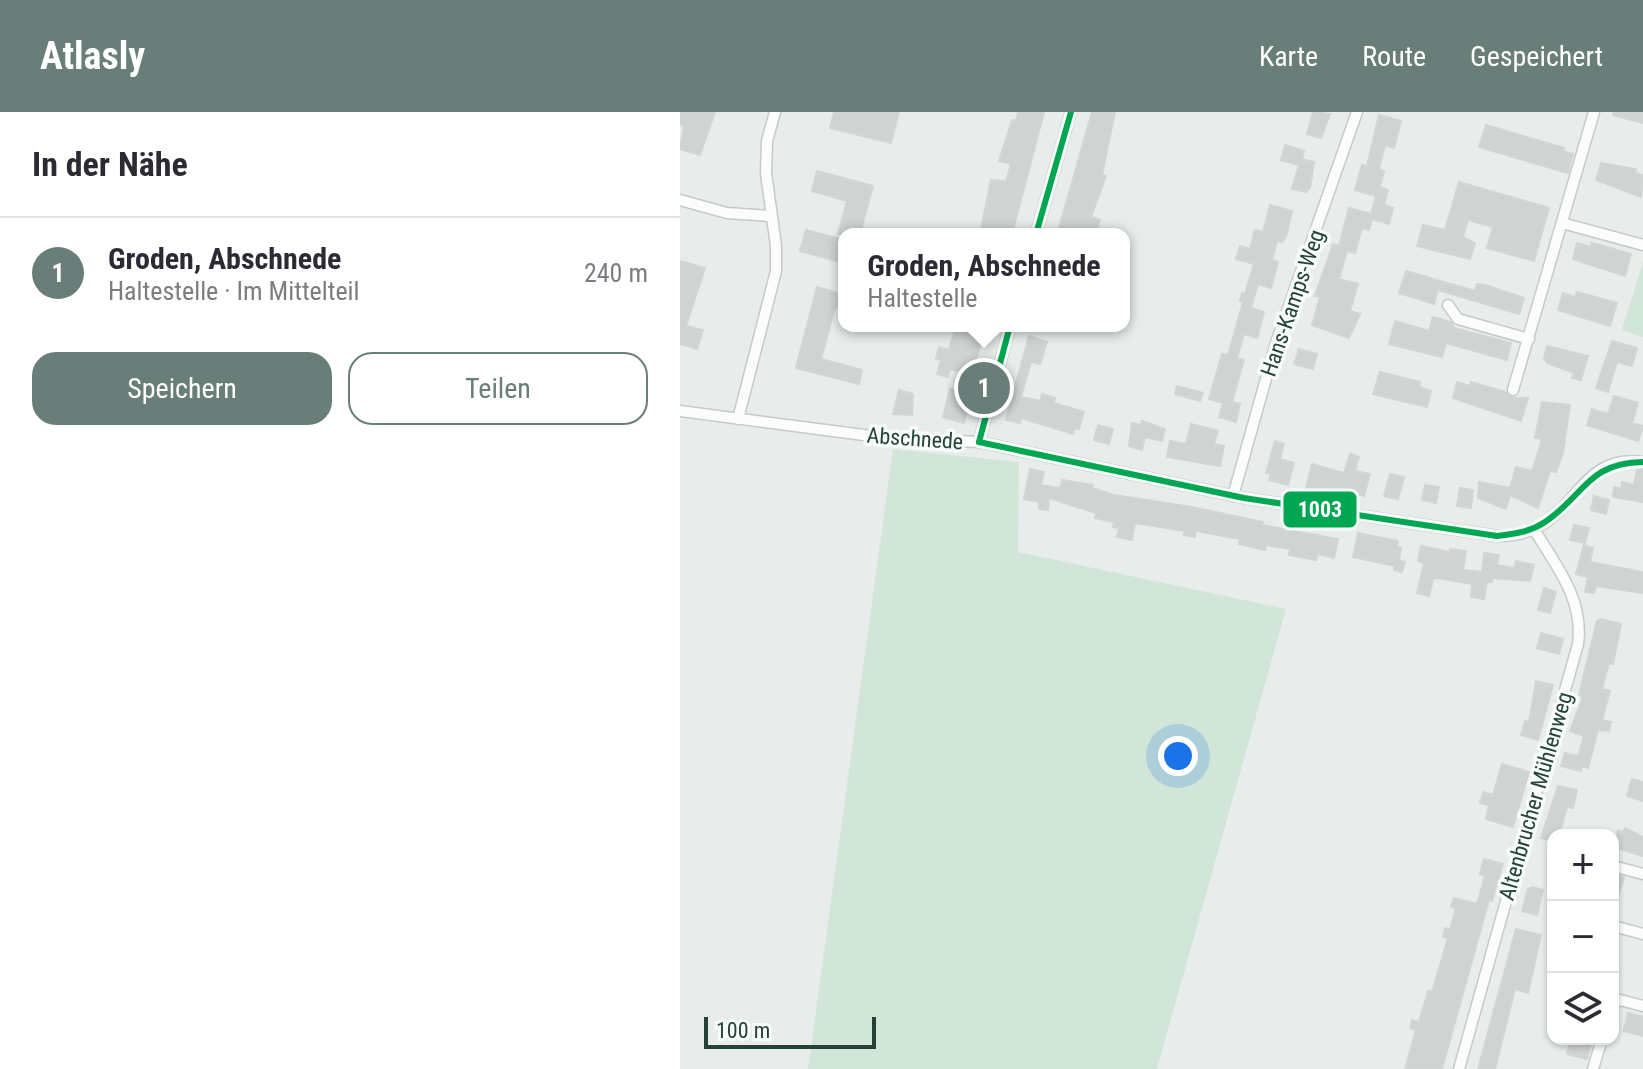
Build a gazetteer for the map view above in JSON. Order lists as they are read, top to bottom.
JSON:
{
  "streets": {
    "street": ["Hans-Kamps-Weg", "Abschnede", "Altenbrucher Mühlenweg"]
  },
  "crossings": [
    ["Hans-Kamps-Weg", "Abschnede"],
    ["Abschnede", "Altenbrucher Mühlenweg"]
  ],
  "lines": ["transit line 1003"],
  "scale_bar": "100 m",
  "page": {
    "header": "Atlasly",
    "nav": ["Karte", "Route", "Gespeichert"],
    "heading": "In der Nähe",
    "list": [
      {
        "mark": "1",
        "name": "Groden, Abschnede",
        "note": "Haltestelle · Im Mittelteil",
        "value": "240 m"
      }
    ],
    "popup": ["Groden, Abschnede", "Haltestelle"],
    "buttons": ["Speichern", "Teilen"],
    "pins": "1",
    "map_buttons": ["+", "−"],
    "scale": "100 m"
  }
}
